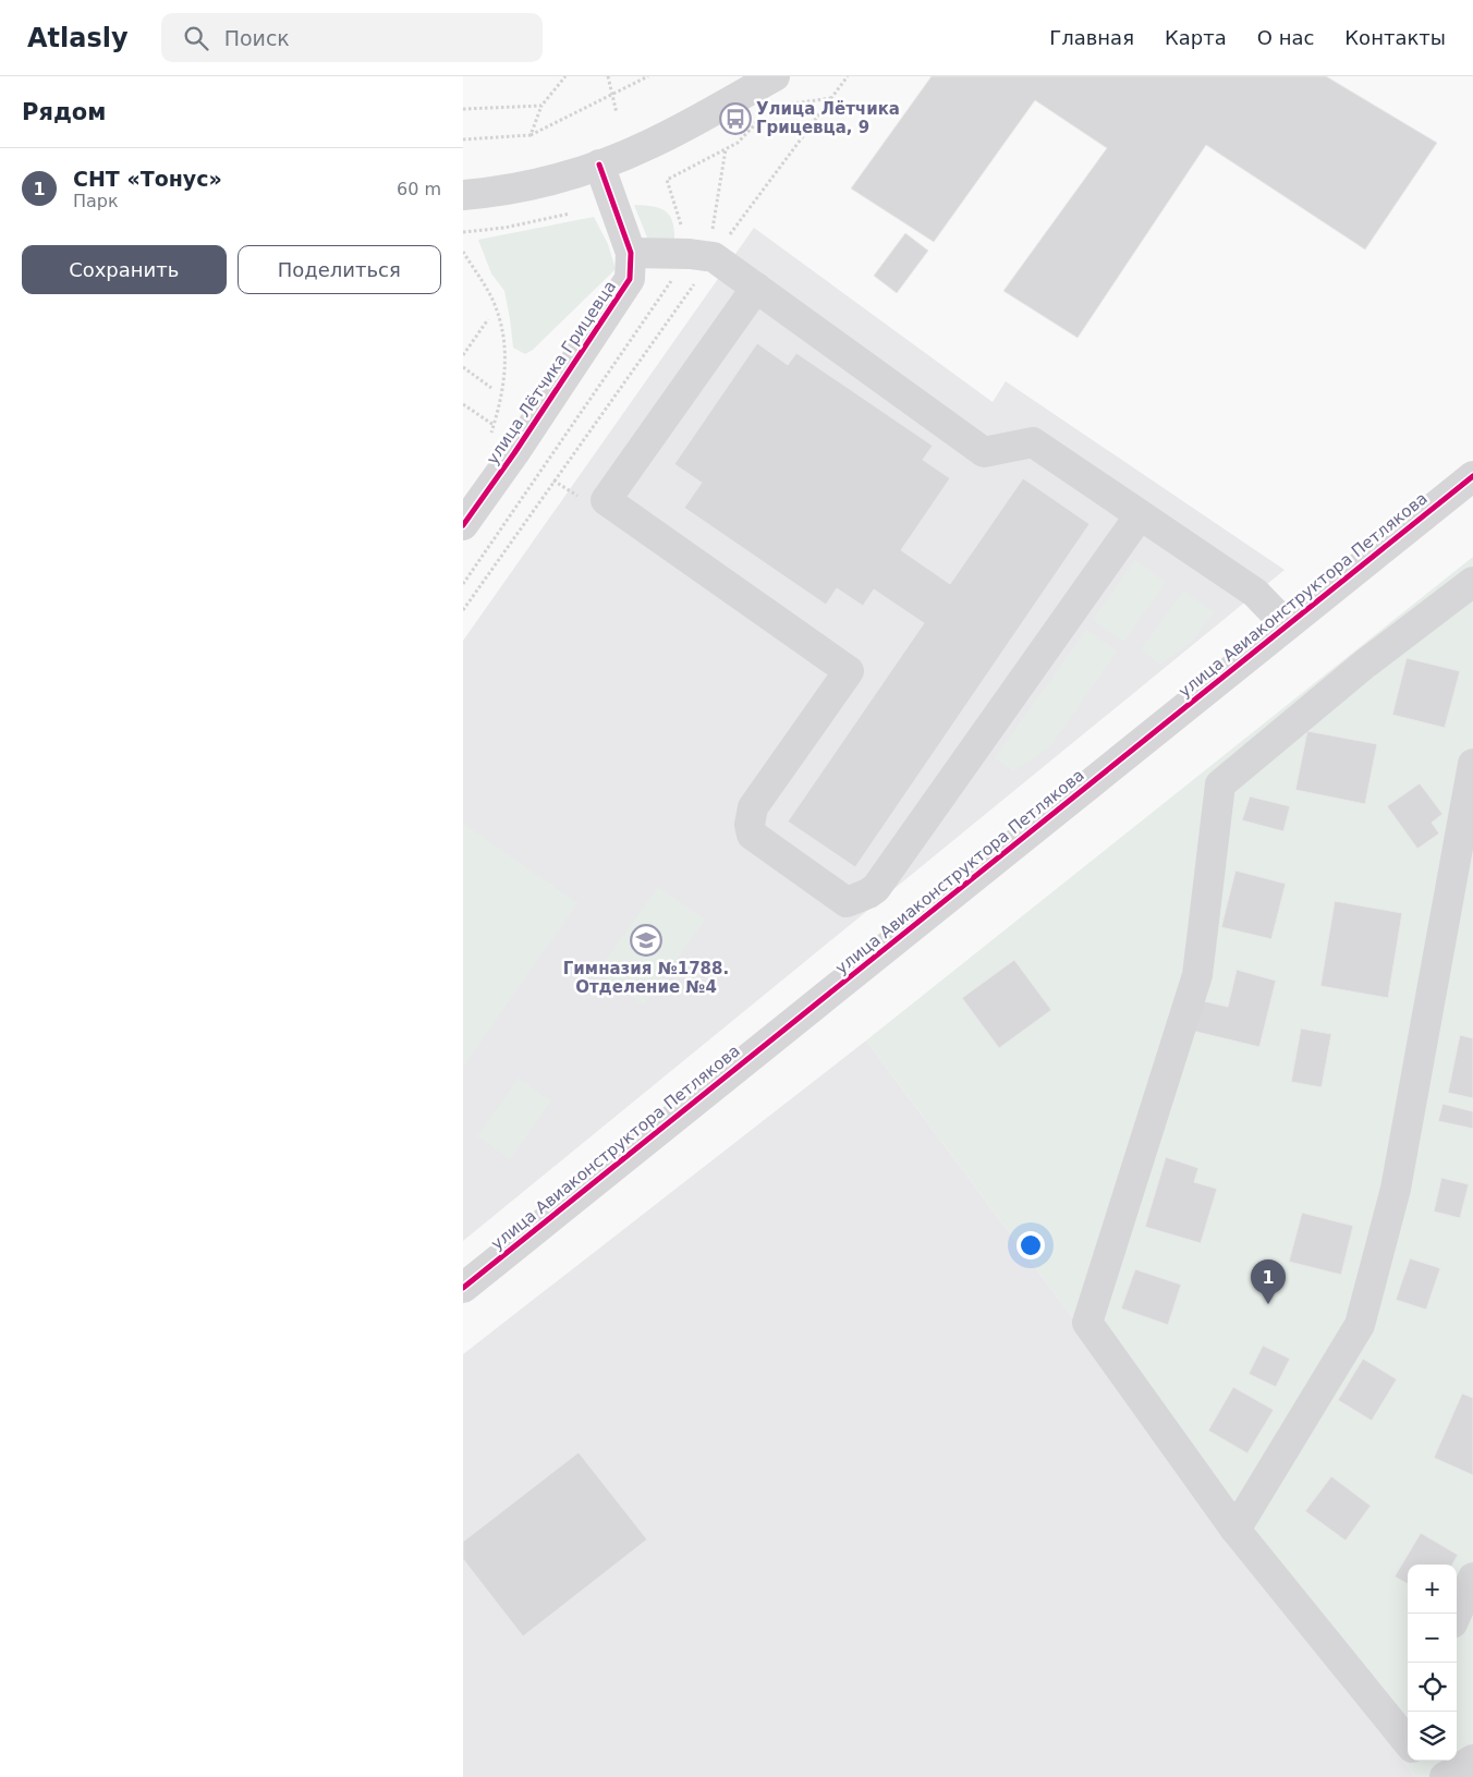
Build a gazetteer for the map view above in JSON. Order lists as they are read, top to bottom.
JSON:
{
  "streets": {
    "street": ["улица Лётчика Грицевца", "улица Авиаконструктора Петлякова"]
  },
  "places": {
    "bus stop": ["Улица Лётчика Грицевца, 9"],
    "school or university": ["Гимназия №1788. Отделение №4"]
  },
  "page": {
    "header": "Atlasly",
    "search": "Поиск",
    "nav": [
      "Главная",
      "Карта",
      "О нас",
      "Контакты"
    ],
    "heading": "Рядом",
    "list": [
      {
        "mark": "1",
        "name": "СНТ «Тонус»",
        "note": "Парк",
        "value": "60 m"
      }
    ],
    "buttons": ["Сохранить", "Поделиться"],
    "pins": "1",
    "map_buttons": ["+", "−"]
  }
}
